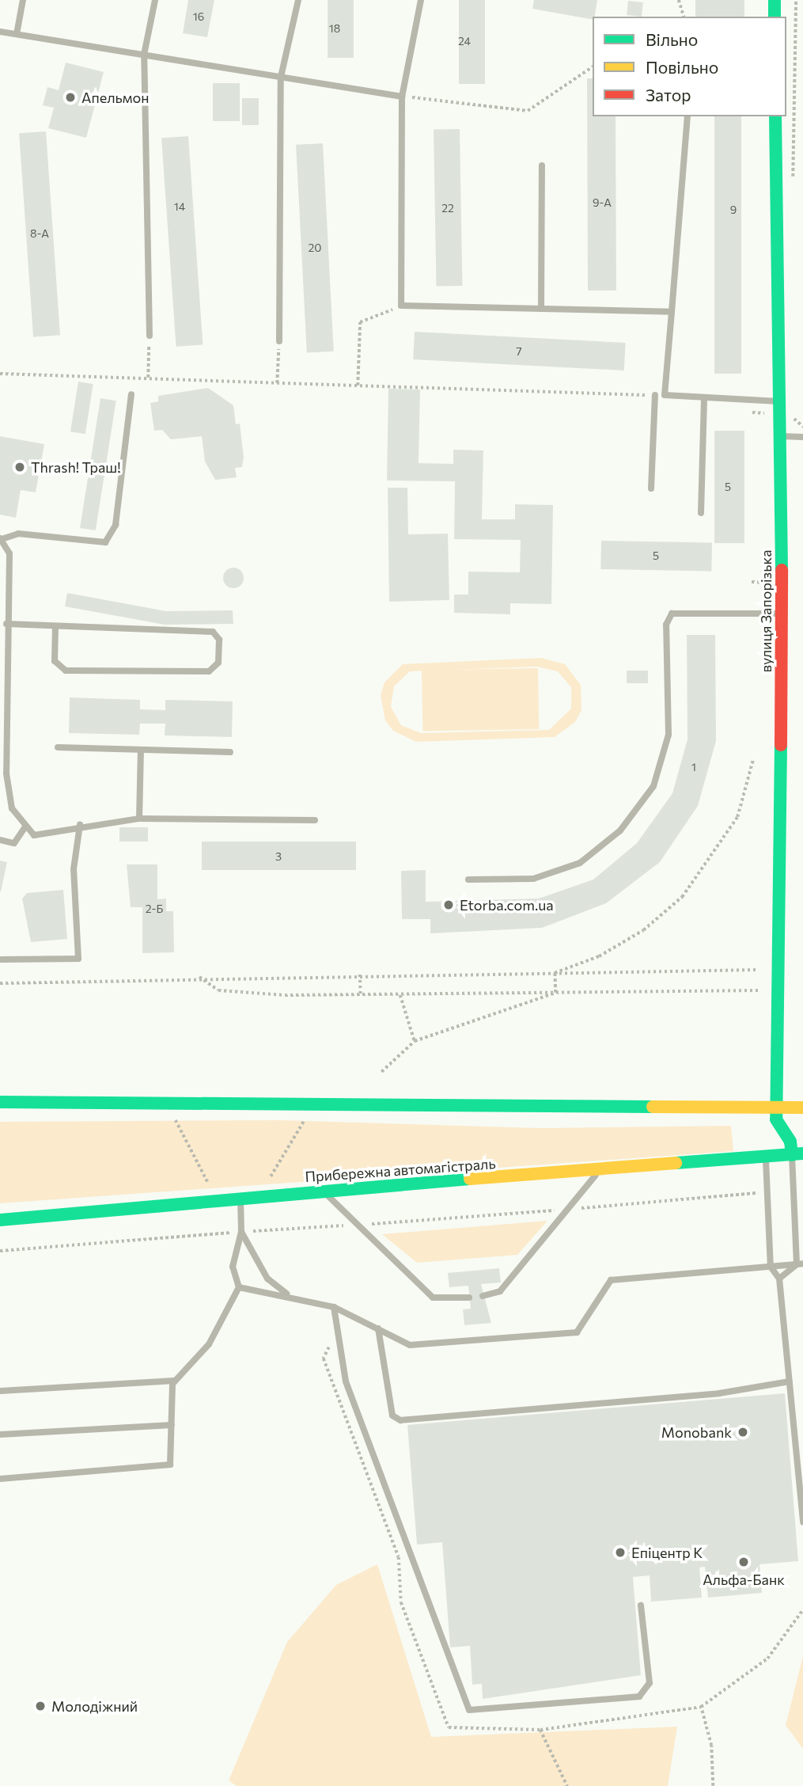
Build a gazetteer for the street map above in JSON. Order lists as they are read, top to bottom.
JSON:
{
  "streets": {
    "main road": ["вулиця Запорізька", "Прибережна автомагістраль"]
  },
  "crossings": [
    ["вулиця Запорізька", "Прибережна автомагістраль"]
  ],
  "places": [
    "Апельмон",
    "Thrash! Траш!",
    "Etorba.com.ua",
    "Monobank",
    "Епіцентр К",
    "Альфа-Банк",
    "Молодіжний"
  ],
  "house_numbers": [
    "16",
    "18",
    "24",
    "9-А",
    "14",
    "22",
    "9",
    "8-А",
    "20",
    "7",
    "5",
    "5",
    "1",
    "3",
    "2-Б"
  ],
  "legend": ["Вільно", "Повільно", "Затор"]
}
